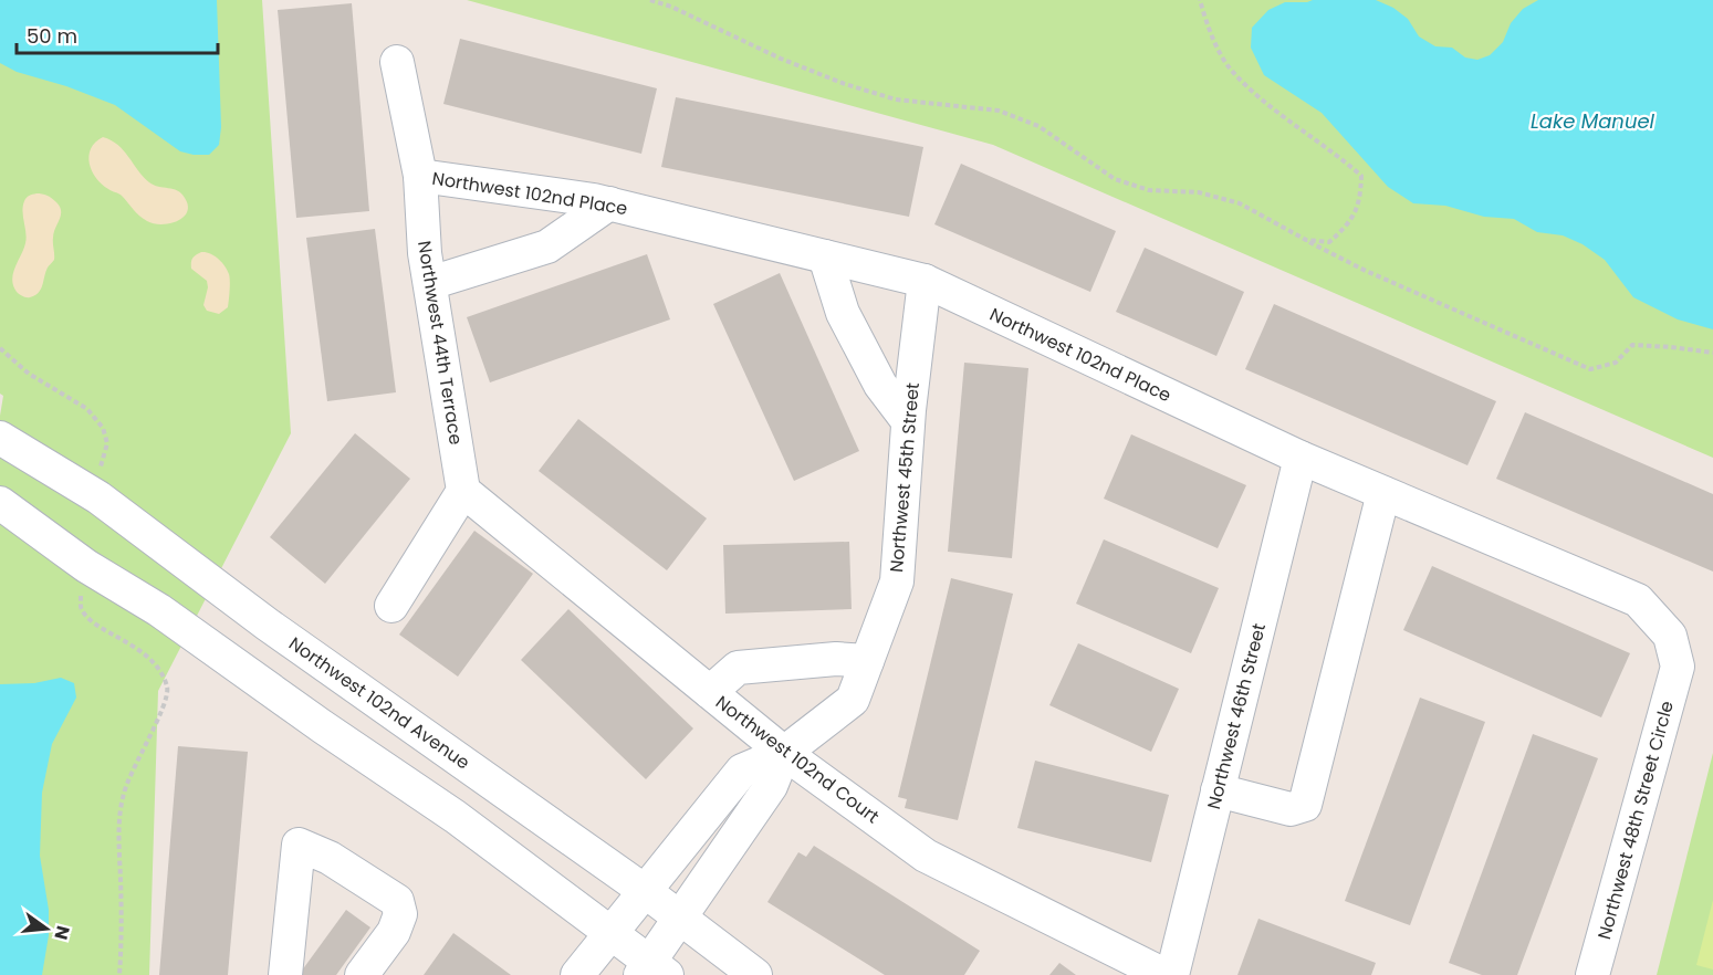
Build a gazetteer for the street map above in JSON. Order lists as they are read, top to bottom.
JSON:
{
  "streets": {
    "street": [
      "Northwest 102nd Place",
      "Northwest 44th Terrace",
      "Northwest 45th Street",
      "Northwest 102nd Avenue",
      "Northwest 46th Street",
      "Northwest 102nd Court",
      "Northwest 48th Street Circle"
    ]
  },
  "crossings": [
    ["Northwest 102nd Place", "Northwest 44th Terrace"],
    ["Northwest 102nd Place", "Northwest 45th Street"],
    ["Northwest 102nd Place", "Northwest 46th Street"],
    ["Northwest 102nd Place", "Northwest 48th Street Circle"],
    ["Northwest 44th Terrace", "Northwest 102nd Court"],
    ["Northwest 45th Street", "Northwest 102nd Avenue"],
    ["Northwest 45th Street", "Northwest 102nd Court"]
  ],
  "water": ["Lake Manuel"],
  "scale_bar": "50 m",
  "north": "right"
}
